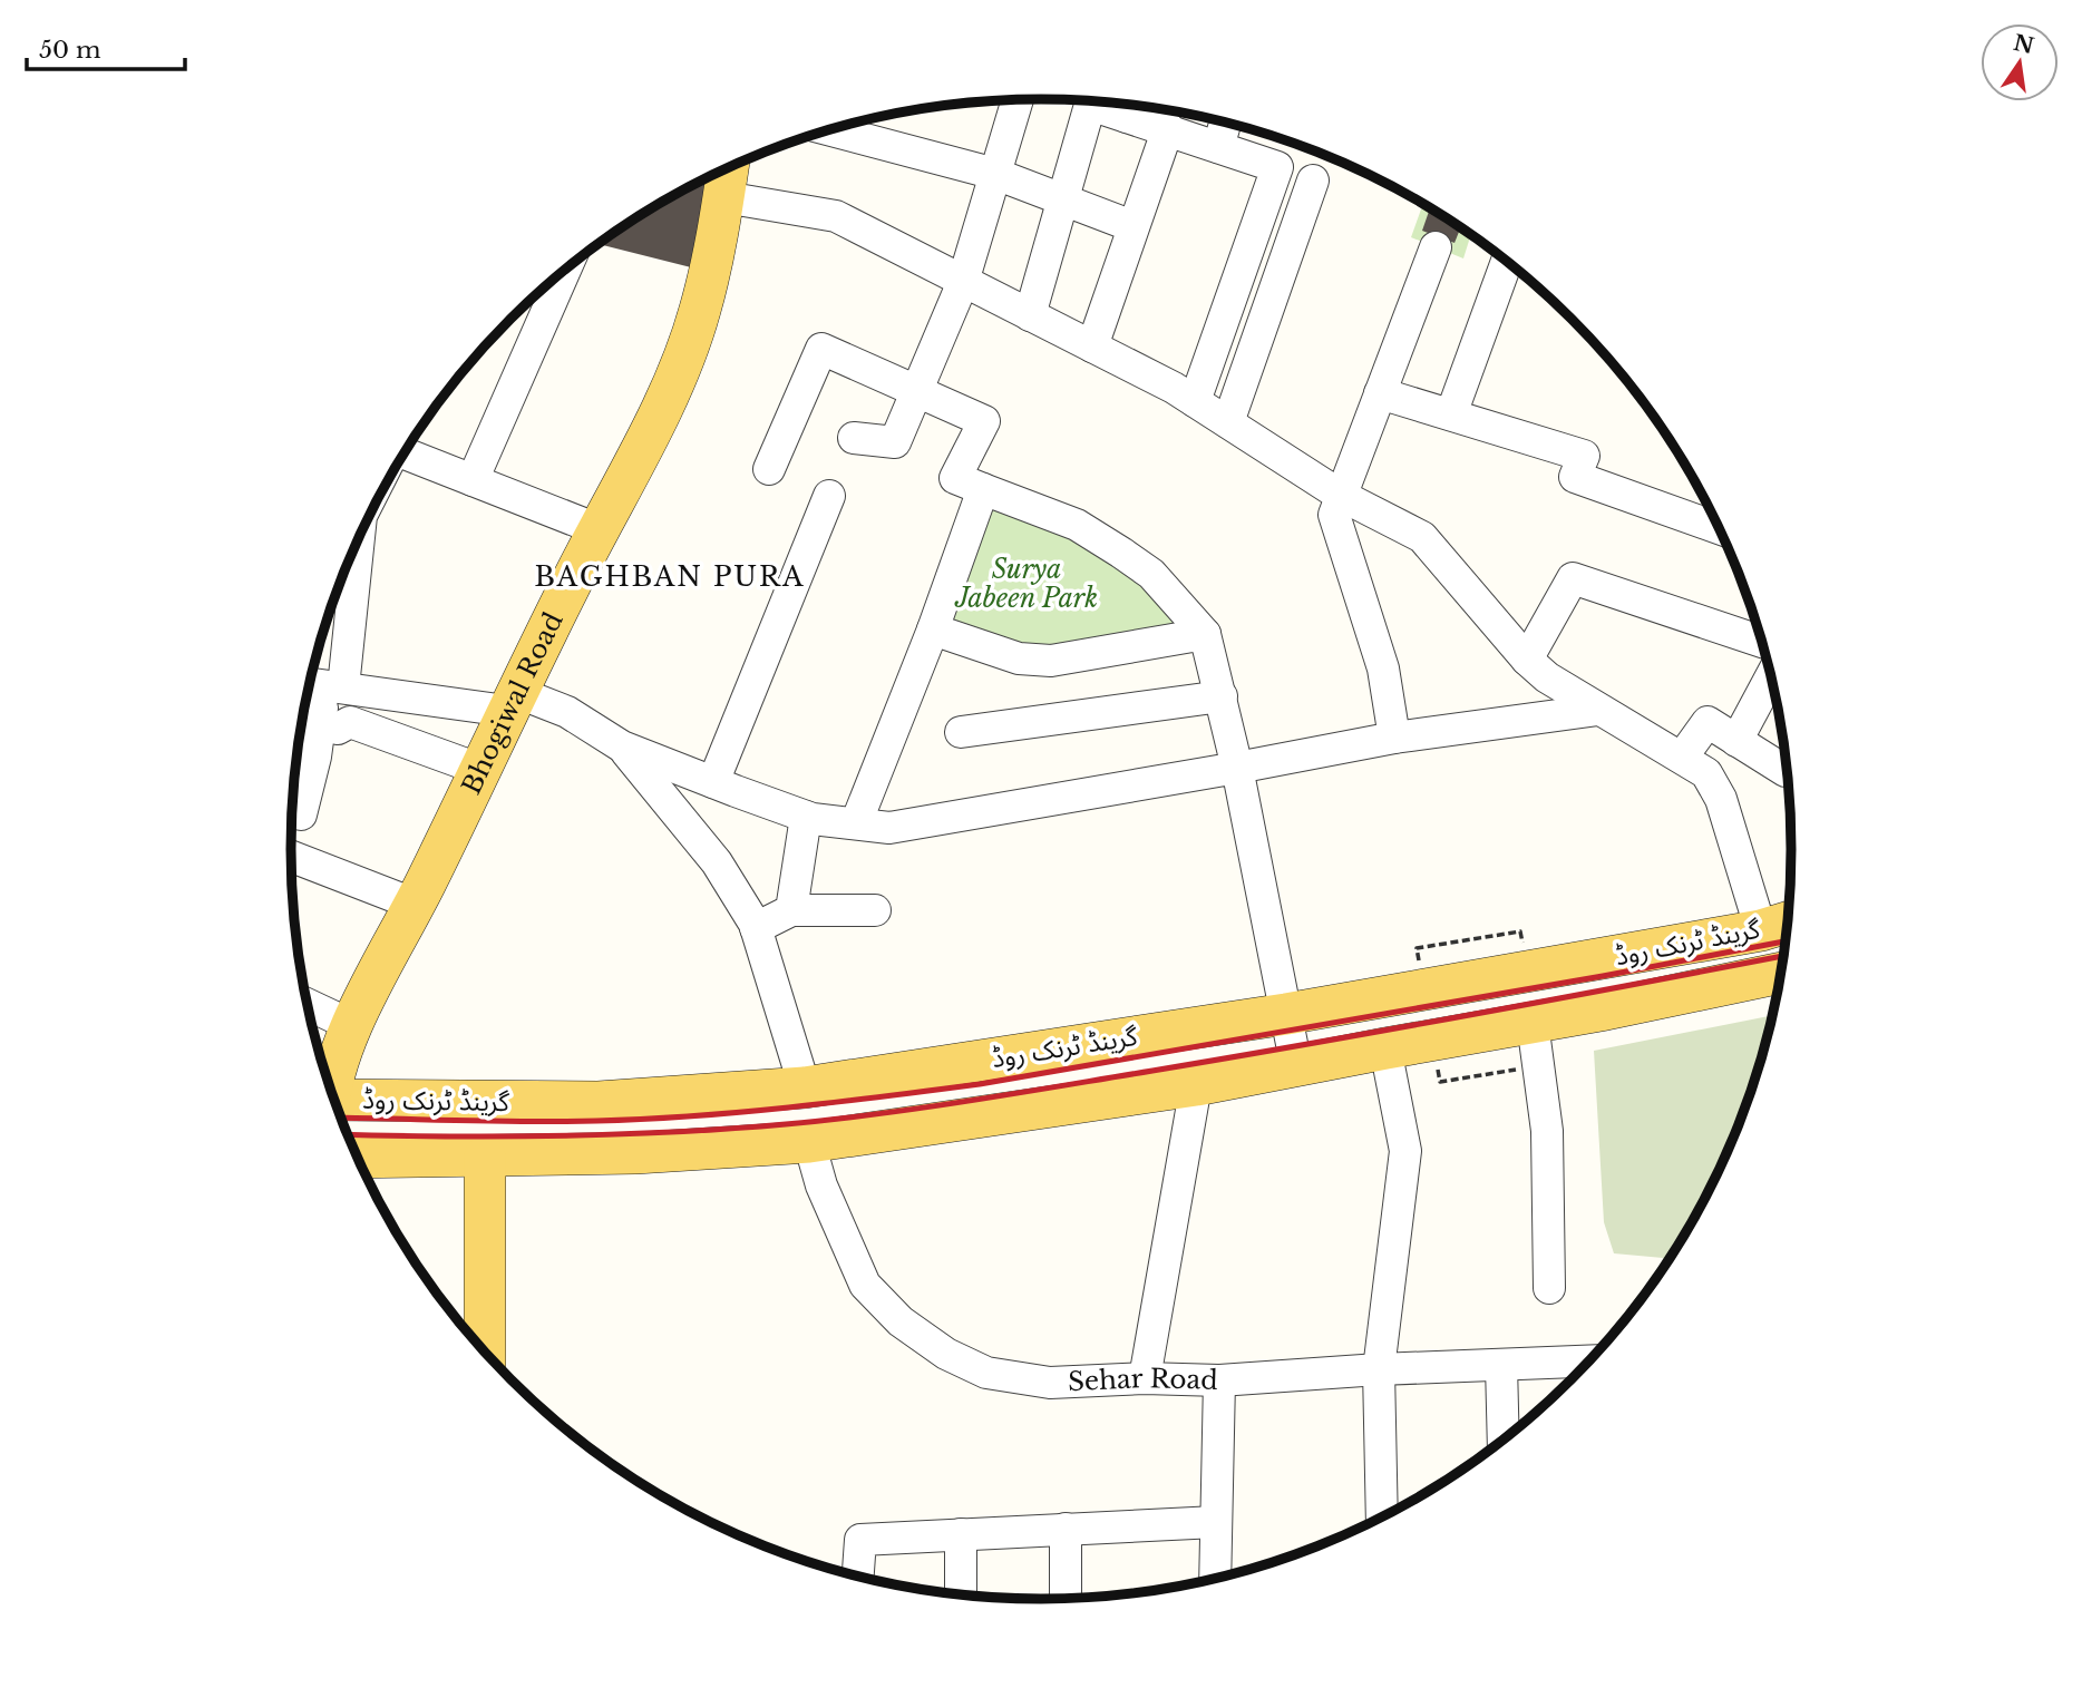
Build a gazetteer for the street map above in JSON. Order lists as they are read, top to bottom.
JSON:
{
  "streets": {
    "main road": ["Bhogiwal Road", "گرینڈ ٹرنک روڈ"],
    "street": ["Sehar Road"]
  },
  "crossings": [
    ["گرینڈ ٹرنک روڈ", "Sehar Road"]
  ],
  "districts": ["BAGHBAN PURA"],
  "parks": ["Surya Jabeen Park"],
  "scale_bar": "50 m",
  "north": "top"
}
